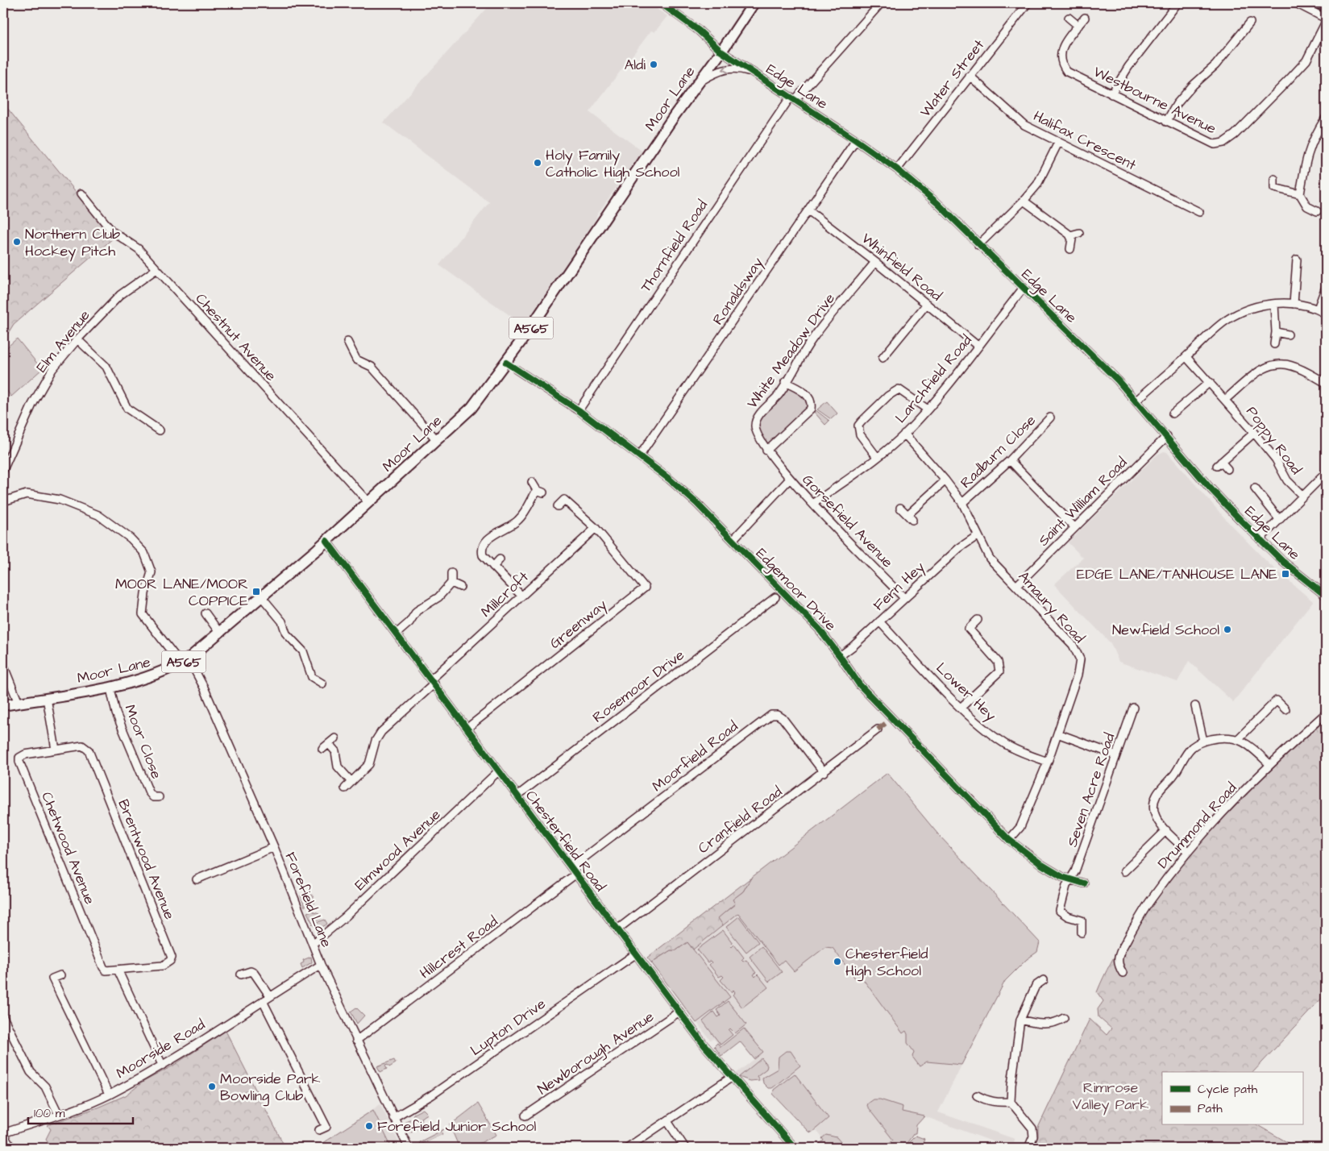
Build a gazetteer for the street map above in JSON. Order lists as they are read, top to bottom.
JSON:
{
  "streets": {
    "highway": ["Moor Lane", "A565"],
    "street": [
      "Water Street",
      "Edge Lane",
      "Westbourne Avenue",
      "Halifax Crescent",
      "Thornfield Road",
      "Whinfield Road",
      "Ronaldsway",
      "Chestnut Avenue",
      "Elm Avenue",
      "White Meadow Drive",
      "Larchfield Road",
      "Poppy Road",
      "Radburn Close",
      "Saint William Road",
      "Gorsefield Avenue",
      "Fern Hey",
      "Edgemoor Drive",
      "Millcroft",
      "Amaury Road",
      "Greenway",
      "Rosemoor Drive",
      "Lower Hey",
      "Moor Close",
      "Moorfield Road",
      "Seven Acre Road",
      "Cranfield Road",
      "Drummond Road",
      "Chesterfield Road",
      "Chetwood Avenue",
      "Elmwood Avenue",
      "Brentwood Avenue",
      "Forefield Lane",
      "Hillcrest Road",
      "Lupton Drive",
      "Moorside Road",
      "Newborough Avenue"
    ]
  },
  "crossings": [
    ["Water Street", "Edge Lane"],
    ["Water Street", "Halifax Crescent"],
    ["Edge Lane", "Moor Lane"],
    ["Edge Lane", "Thornfield Road"],
    ["Edge Lane", "Ronaldsway"],
    ["Edge Lane", "A565"],
    ["Edge Lane", "Larchfield Road"],
    ["Edge Lane", "Saint William Road"],
    ["Moor Lane", "A565"],
    ["Moor Lane", "Chestnut Avenue"],
    ["Moor Lane", "Moor Close"],
    ["Moor Lane", "Chesterfield Road"],
    ["Moor Lane", "Forefield Lane"],
    ["Thornfield Road", "Edgemoor Drive"],
    ["Whinfield Road", "Ronaldsway"],
    ["Whinfield Road", "White Meadow Drive"],
    ["Whinfield Road", "Larchfield Road"],
    ["Ronaldsway", "Edgemoor Drive"],
    ["Chestnut Avenue", "Elm Avenue"],
    ["White Meadow Drive", "Gorsefield Avenue"],
    ["Larchfield Road", "Gorsefield Avenue"],
    ["Larchfield Road", "Amaury Road"],
    ["Radburn Close", "Amaury Road"],
    ["Saint William Road", "Amaury Road"],
    ["Gorsefield Avenue", "Fern Hey"],
    ["Fern Hey", "Edgemoor Drive"],
    ["Fern Hey", "Amaury Road"],
    ["Fern Hey", "Lower Hey"],
    ["Edgemoor Drive", "Amaury Road"],
    ["Edgemoor Drive", "Seven Acre Road"],
    ["Millcroft", "Greenway"],
    ["Millcroft", "Chesterfield Road"],
    ["Amaury Road", "Lower Hey"],
    ["Greenway", "Chesterfield Road"],
    ["Rosemoor Drive", "Chesterfield Road"],
    ["Moorfield Road", "Cranfield Road"],
    ["Moorfield Road", "Chesterfield Road"],
    ["Cranfield Road", "Chesterfield Road"],
    ["Chesterfield Road", "Elmwood Avenue"],
    ["Chesterfield Road", "Hillcrest Road"],
    ["Chesterfield Road", "Lupton Drive"],
    ["Chesterfield Road", "Newborough Avenue"],
    ["Chetwood Avenue", "Brentwood Avenue"],
    ["Elmwood Avenue", "Forefield Lane"],
    ["Forefield Lane", "Hillcrest Road"],
    ["Forefield Lane", "Lupton Drive"],
    ["Forefield Lane", "Moorside Road"]
  ],
  "parks": ["Rimrose Valley Park"],
  "places": {
    "other": [
      "Aldi",
      "Holy Family Catholic High School",
      "Northern Club Hockey Pitch",
      "Newfield School",
      "Chesterfield High School",
      "Moorside Park Bowling Club",
      "Forefield Junior School"
    ],
    "transit": ["EDGE LANE/TANHOUSE LANE", "MOOR LANE/MOOR COPPICE"]
  },
  "legend": ["Cycle path", "Path"],
  "scale_bar": "100 m"
}
